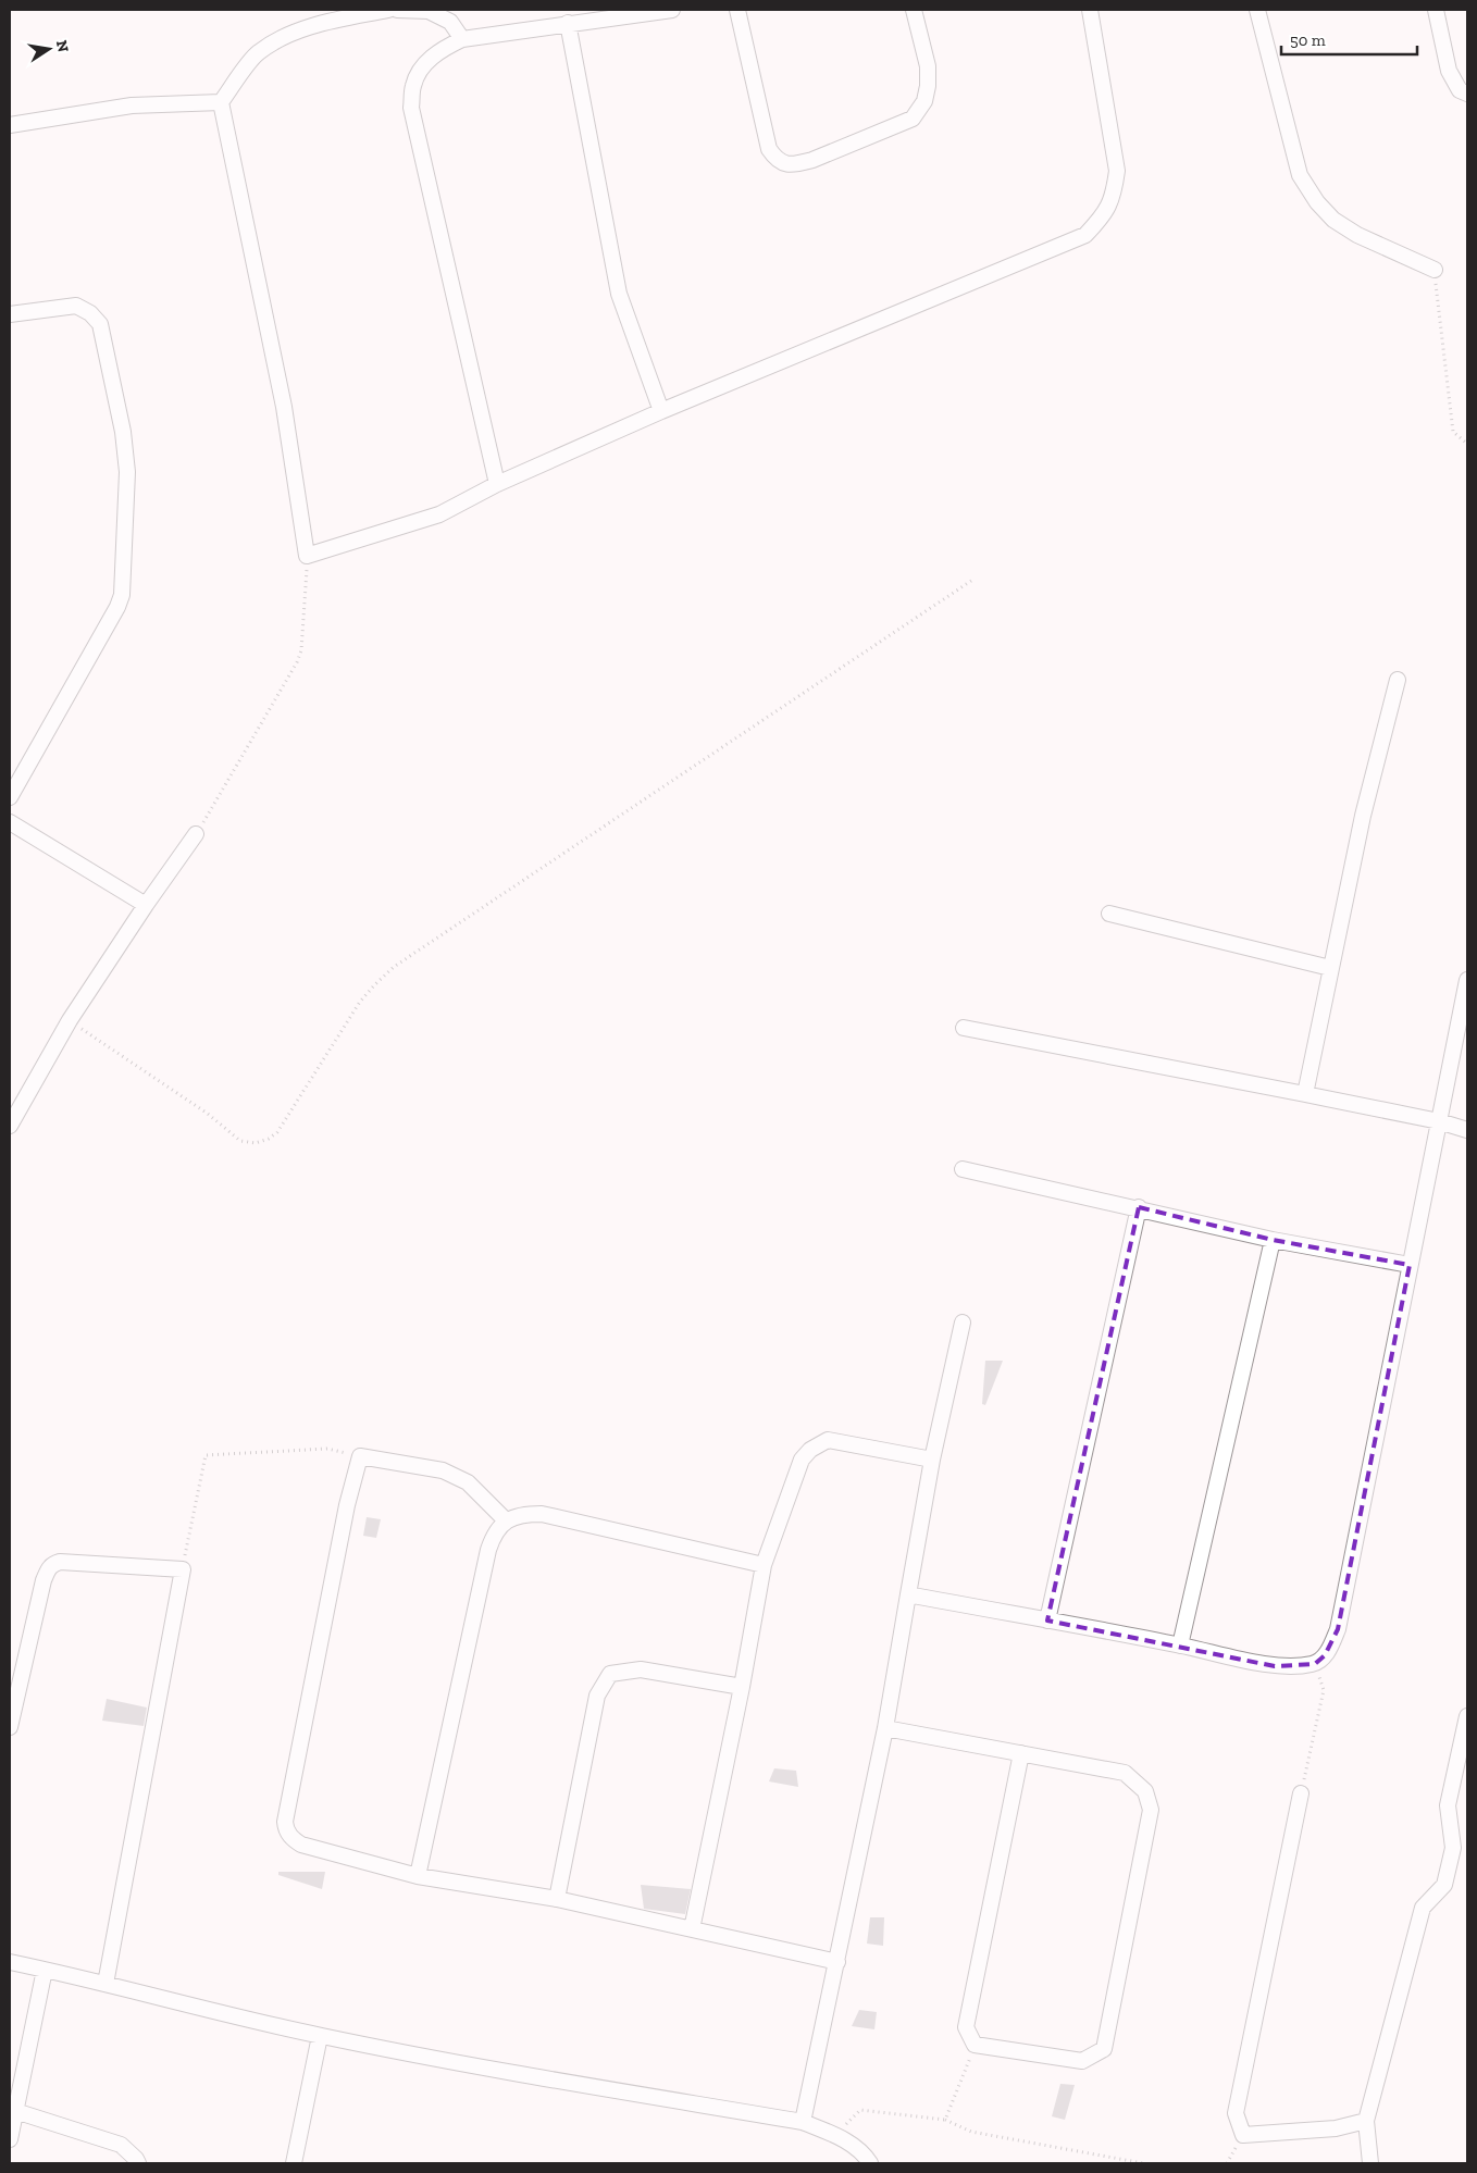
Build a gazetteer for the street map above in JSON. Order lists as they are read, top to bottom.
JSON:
{
  "scale_bar": "50 m",
  "north": "right"
}
